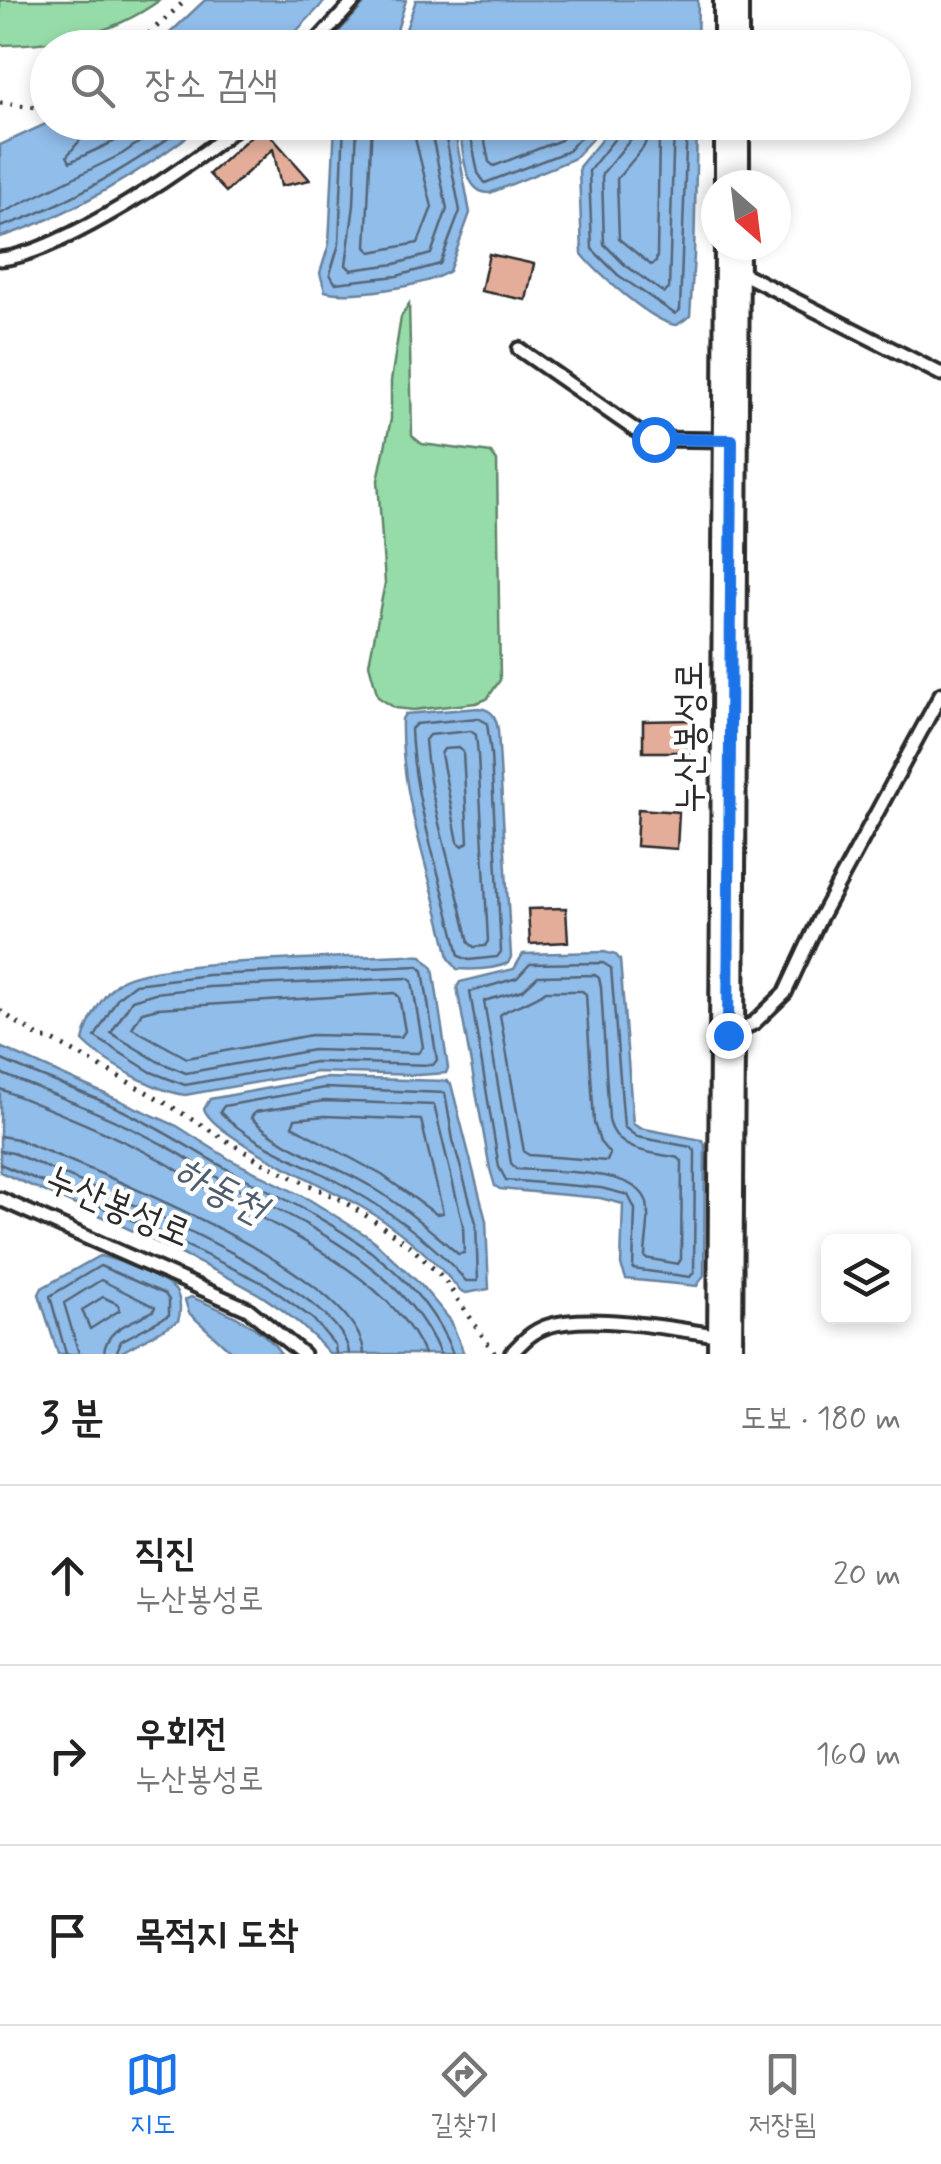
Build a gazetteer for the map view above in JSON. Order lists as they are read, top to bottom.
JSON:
{
  "streets": {
    "street": ["누산봉성로"]
  },
  "water": ["하동천"],
  "north": "bottom right",
  "page": {
    "search": "장소 검색",
    "heading": ["3 분", "도보 · 180 m"],
    "list": [
      ["직진", "누산봉성로", "20 m"],
      ["우회전", "누산봉성로", "160 m"],
      "목적지 도착"
    ],
    "nav": ["지도", "길찾기", "저장됨"]
  }
}
